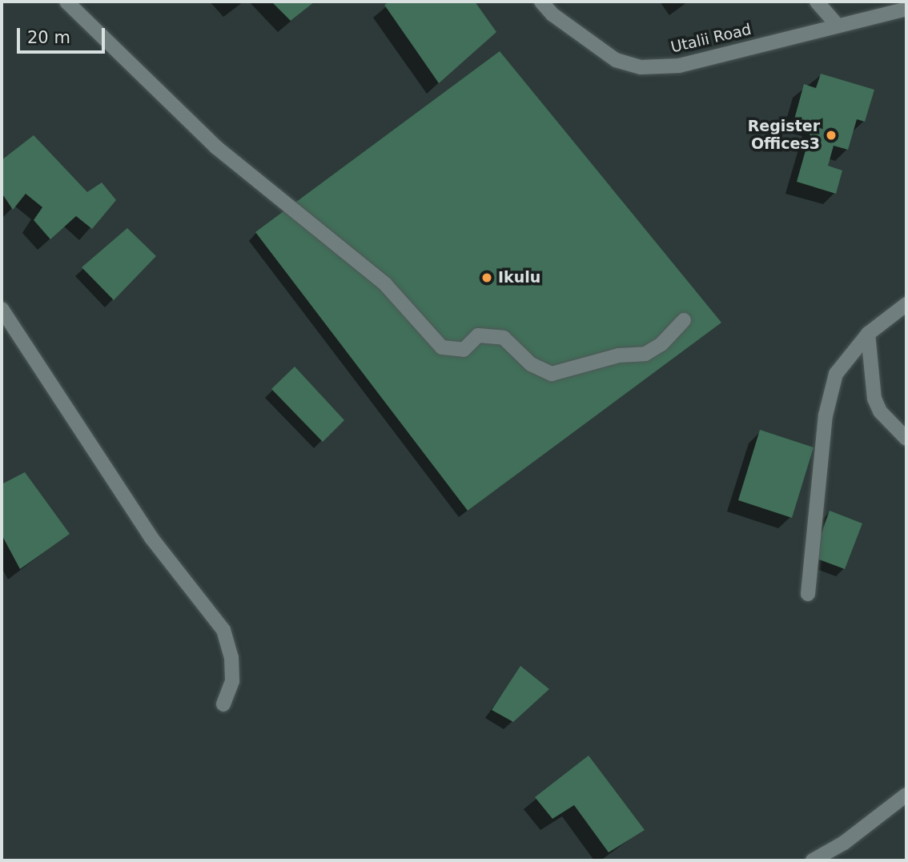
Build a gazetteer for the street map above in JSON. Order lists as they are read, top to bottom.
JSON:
{
  "streets": {
    "street": ["Utalii Road"]
  },
  "places": ["Register Offices3", "Ikulu"],
  "scale_bar": "20 m"
}
